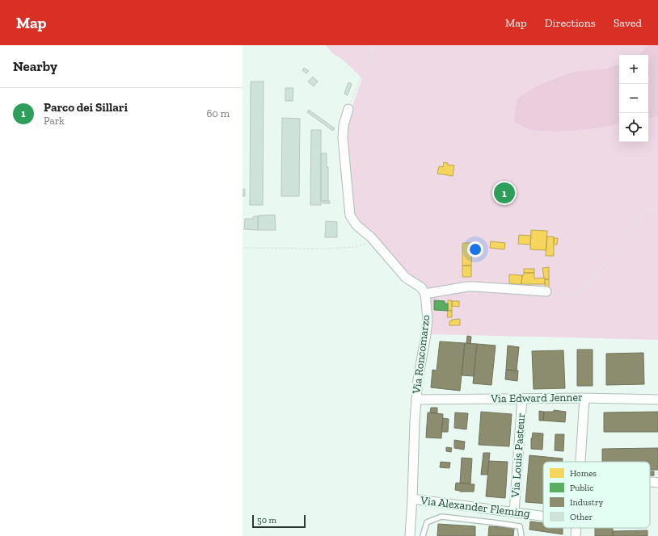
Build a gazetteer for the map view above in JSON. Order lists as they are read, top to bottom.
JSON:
{
  "streets": {
    "street": [
      "Via Roncomarzo",
      "Via Edward Jenner",
      "Via Louis Pasteur",
      "Via Alexander Fleming"
    ]
  },
  "crossings": [
    ["Via Roncomarzo", "Via Edward Jenner"],
    ["Via Roncomarzo", "Via Alexander Fleming"],
    ["Via Edward Jenner", "Via Louis Pasteur"],
    ["Via Louis Pasteur", "Via Alexander Fleming"]
  ],
  "legend": [
    "Homes",
    "Public",
    "Industry",
    "Other"
  ],
  "scale_bar": "50 m",
  "page": {
    "header": "Map",
    "nav": ["Map", "Directions", "Saved"],
    "heading": "Nearby",
    "map_buttons": ["+", "−"],
    "list": [
      {
        "mark": "1",
        "name": "Parco dei Sillari",
        "note": "Park",
        "value": "60 m"
      }
    ],
    "pins": "1",
    "scale": "50 m"
  }
}
